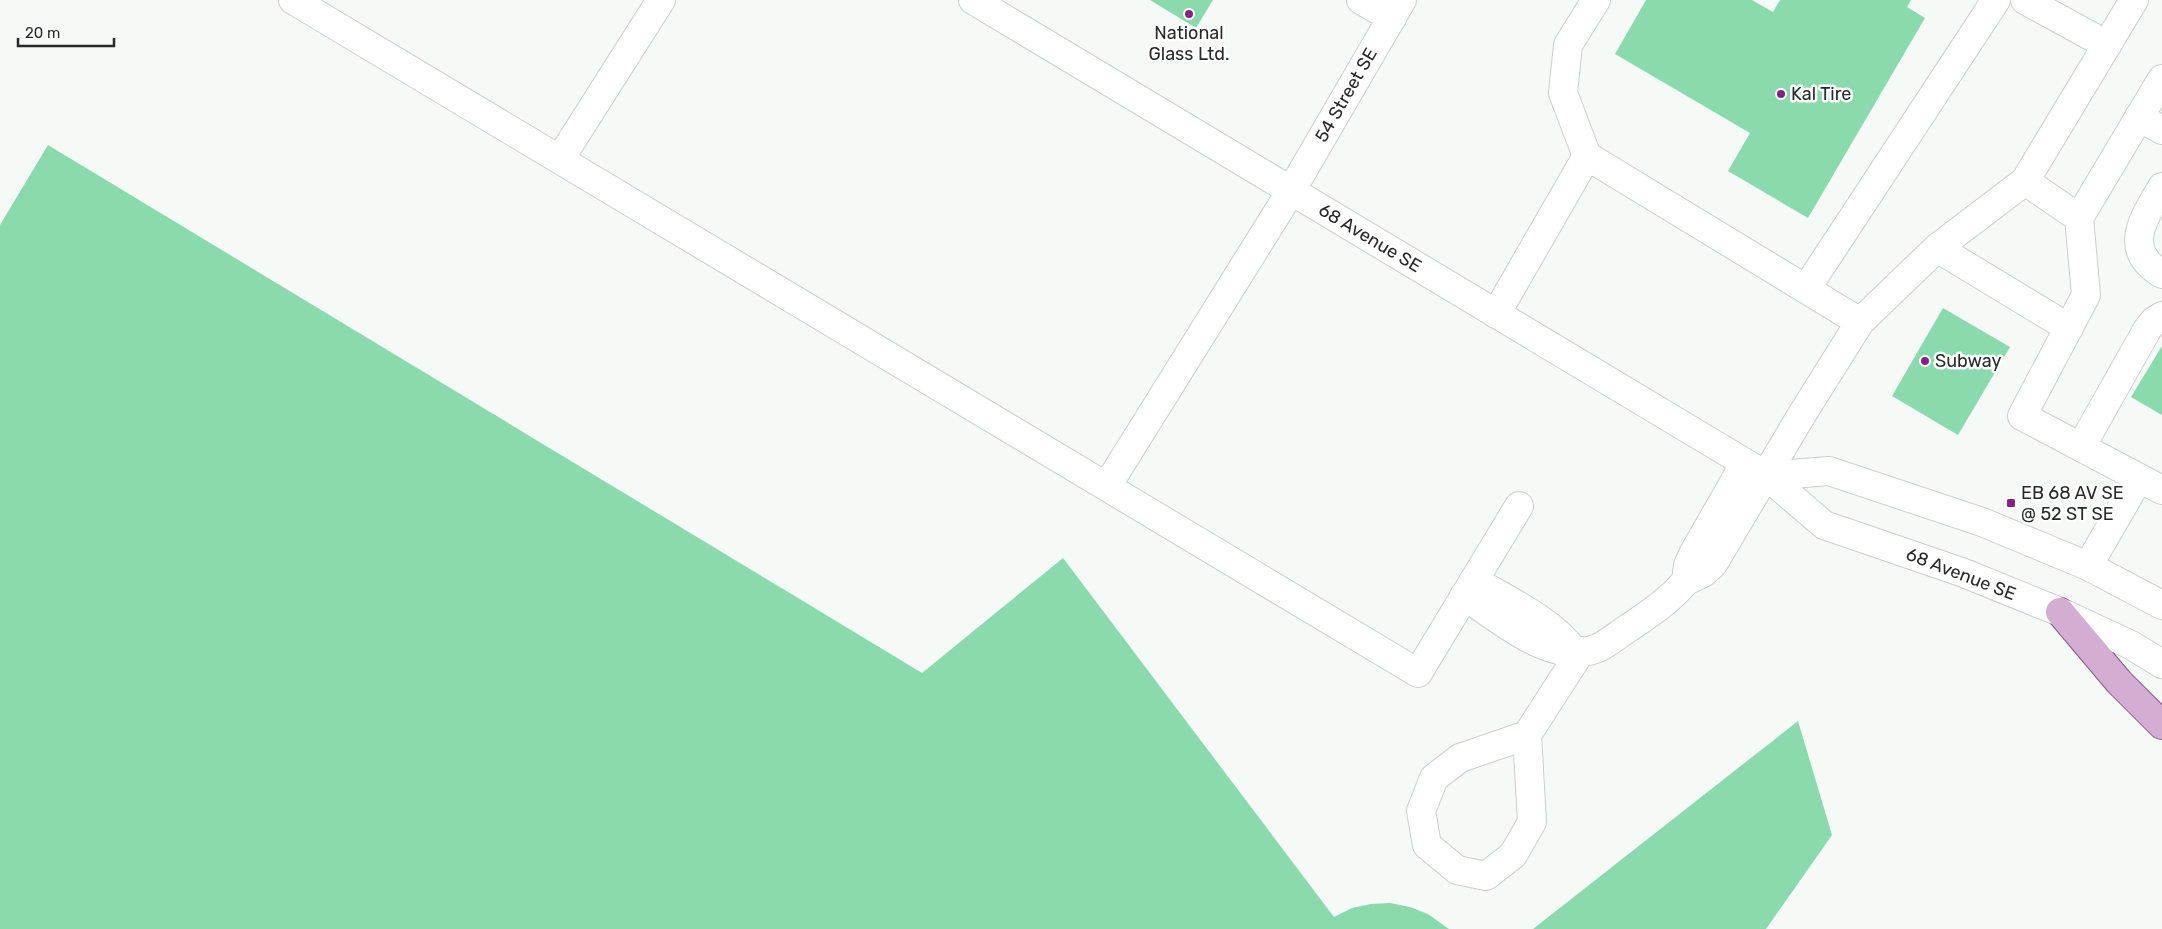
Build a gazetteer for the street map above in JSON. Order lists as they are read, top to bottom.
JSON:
{
  "streets": {
    "street": ["54 Street SE", "68 Avenue SE"]
  },
  "crossings": [
    ["54 Street SE", "68 Avenue SE"]
  ],
  "places": {
    "other": ["National Glass Ltd.", "Kal Tire", "Subway"],
    "transit": ["EB 68 AV SE @ 52 ST SE"]
  },
  "scale_bar": "20 m"
}
